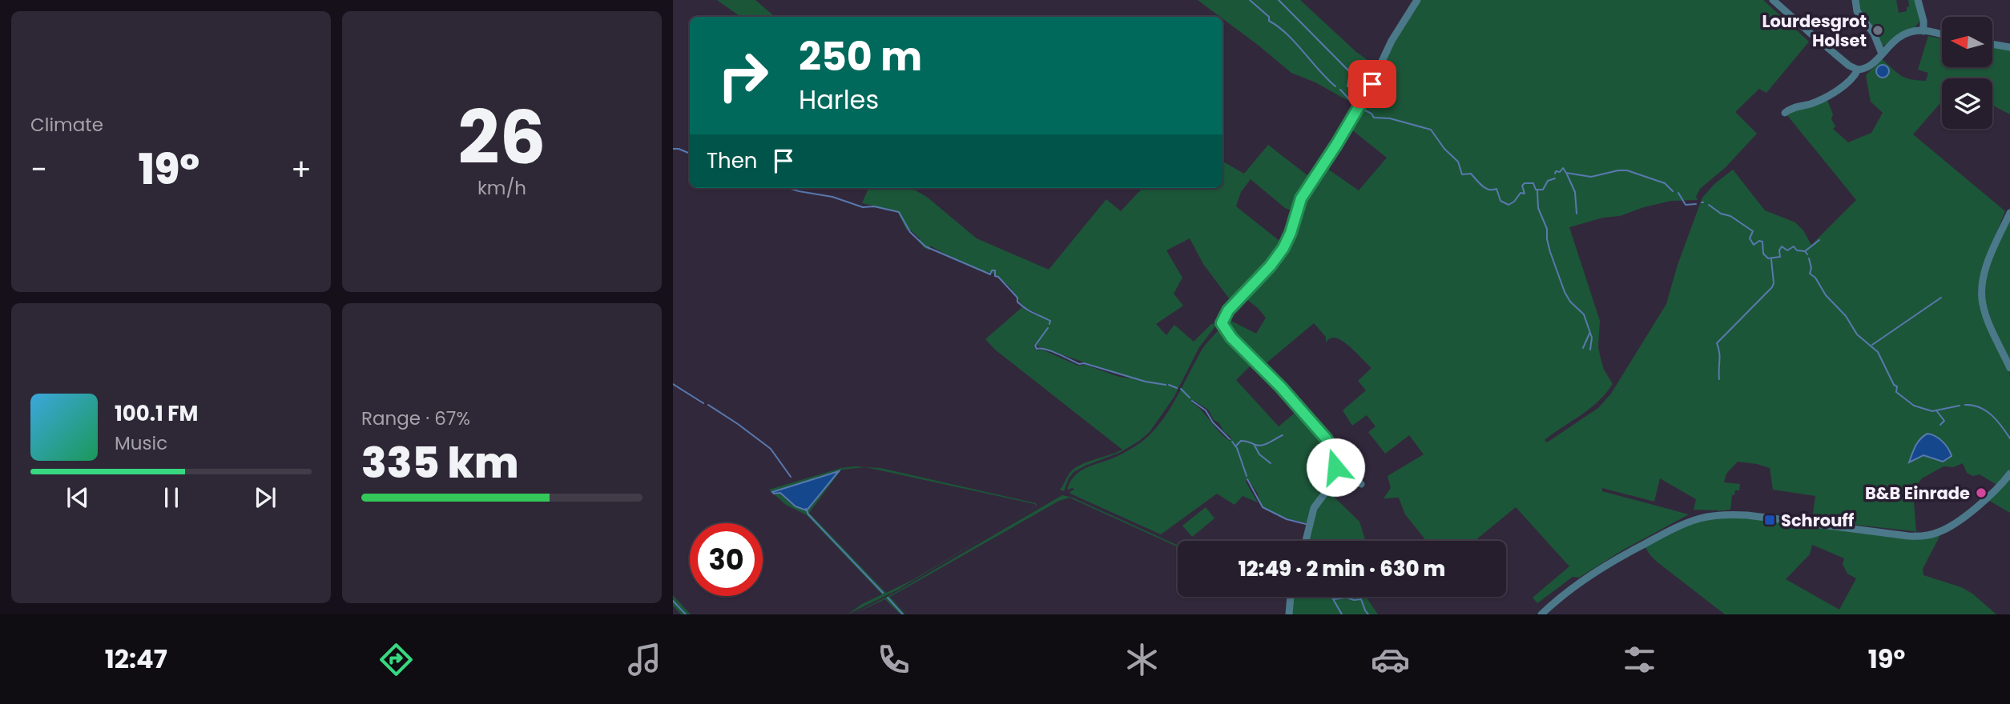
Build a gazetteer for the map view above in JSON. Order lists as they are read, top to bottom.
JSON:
{
  "places": {
    "other": ["Lourdesgrot Holset", "B&B Einrade"],
    "transit": ["Schrouff"]
  },
  "north": "left",
  "page": {
    "tile": [
      "Climate",
      ["26", "km/h"],
      ["Range · 67%", "335 km"]
    ],
    "turn": ["250 m", "Harles"],
    "then": "Then",
    "heat": ["−", "19°", "+"],
    "song": ["100.1 FM", "Music"],
    "limit": "30",
    "trip": "12:49 · 2 min · 630 m",
    "tabs": ["12:47", "19°"]
  }
}
